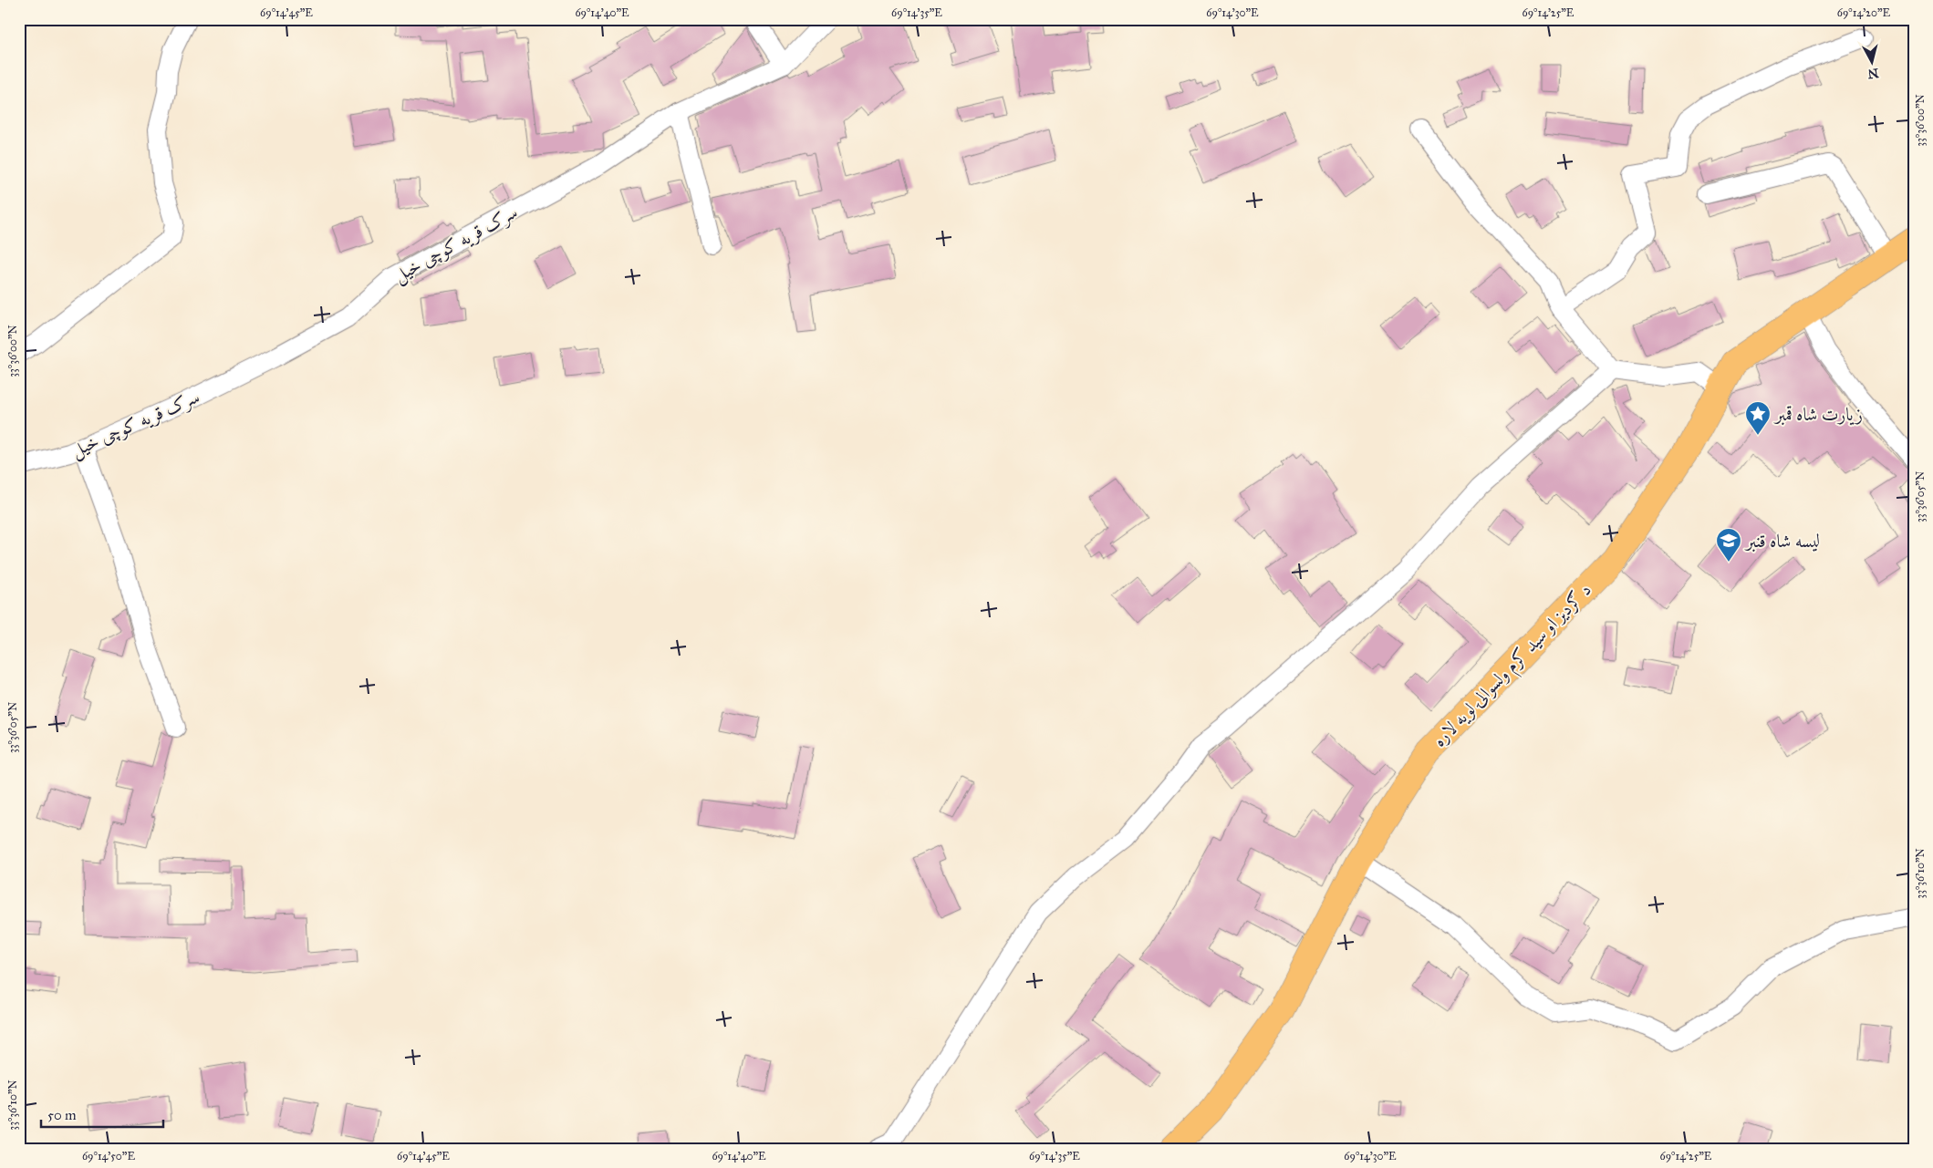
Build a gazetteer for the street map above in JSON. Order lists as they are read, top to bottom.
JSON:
{
  "streets": {
    "highway": ["د ګردیز او سید کرم ولسوالۍ لویه لاره"],
    "street": ["سرک قریه کوچی خیل"]
  },
  "places": {
    "place": ["زیارت شاه قمبر"],
    "school or university": ["لیسه شاه قنبر"]
  },
  "scale_bar": "50 m",
  "north": "bottom",
  "coordinates": [
    "69°14'45\"E",
    "69°14'40\"E",
    "69°14'35\"E",
    "69°14'30\"E",
    "69°14'25\"E",
    "69°14'20\"E",
    "33°36'00\"N",
    "33°36'05\"N",
    "33°36'10\"N",
    "69°14'50\"E"
  ]
}
